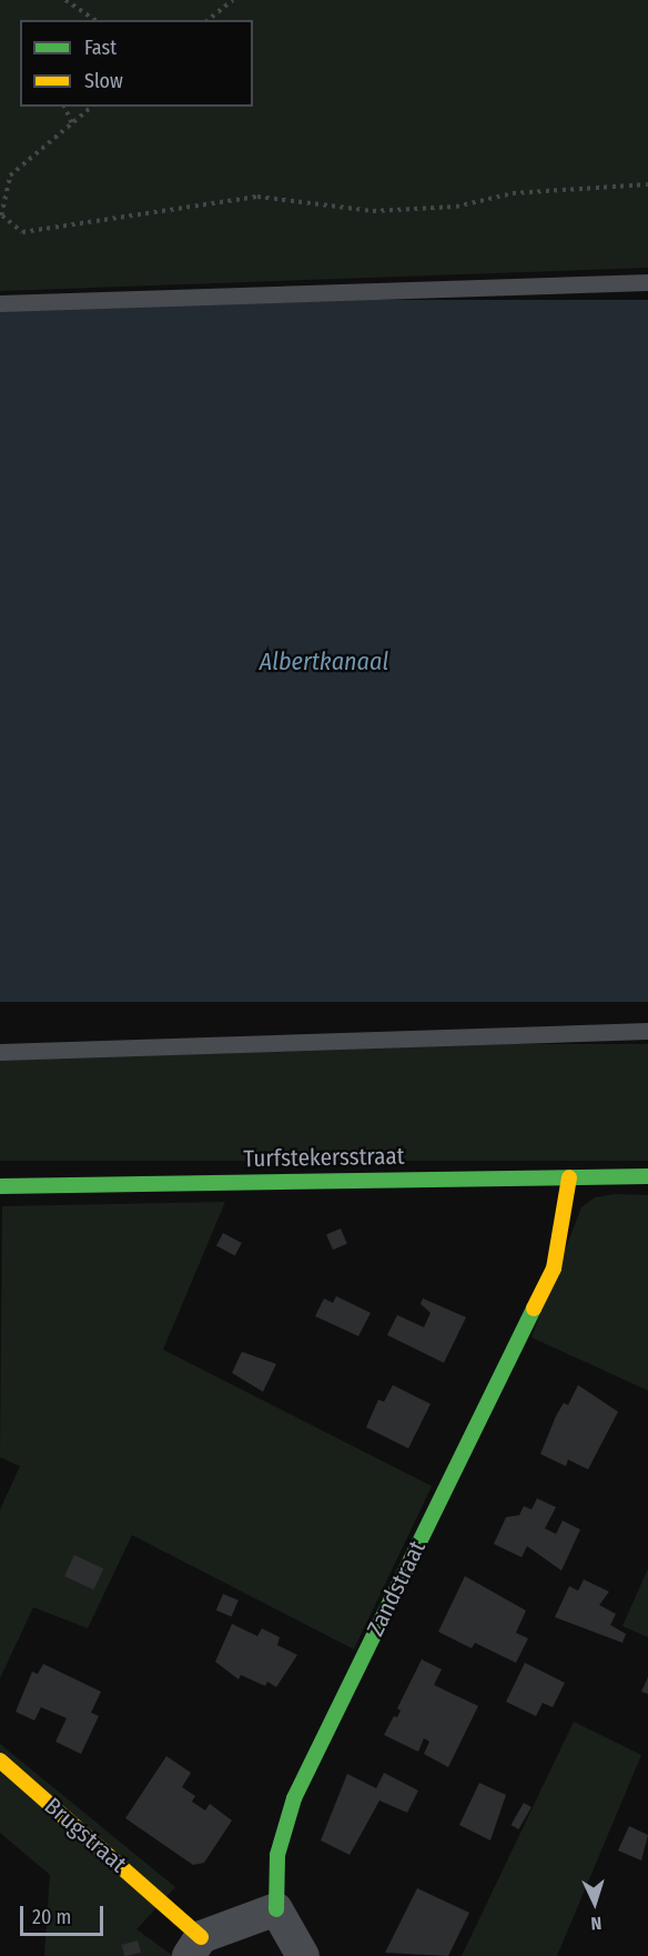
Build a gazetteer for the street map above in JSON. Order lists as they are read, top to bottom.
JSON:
{
  "streets": {
    "street": ["Turfstekersstraat", "Zandstraat", "Brugstraat"]
  },
  "crossings": [
    ["Turfstekersstraat", "Zandstraat"]
  ],
  "water": ["Albertkanaal"],
  "legend": ["Fast", "Slow"],
  "scale_bar": "20 m",
  "north": "bottom"
}
